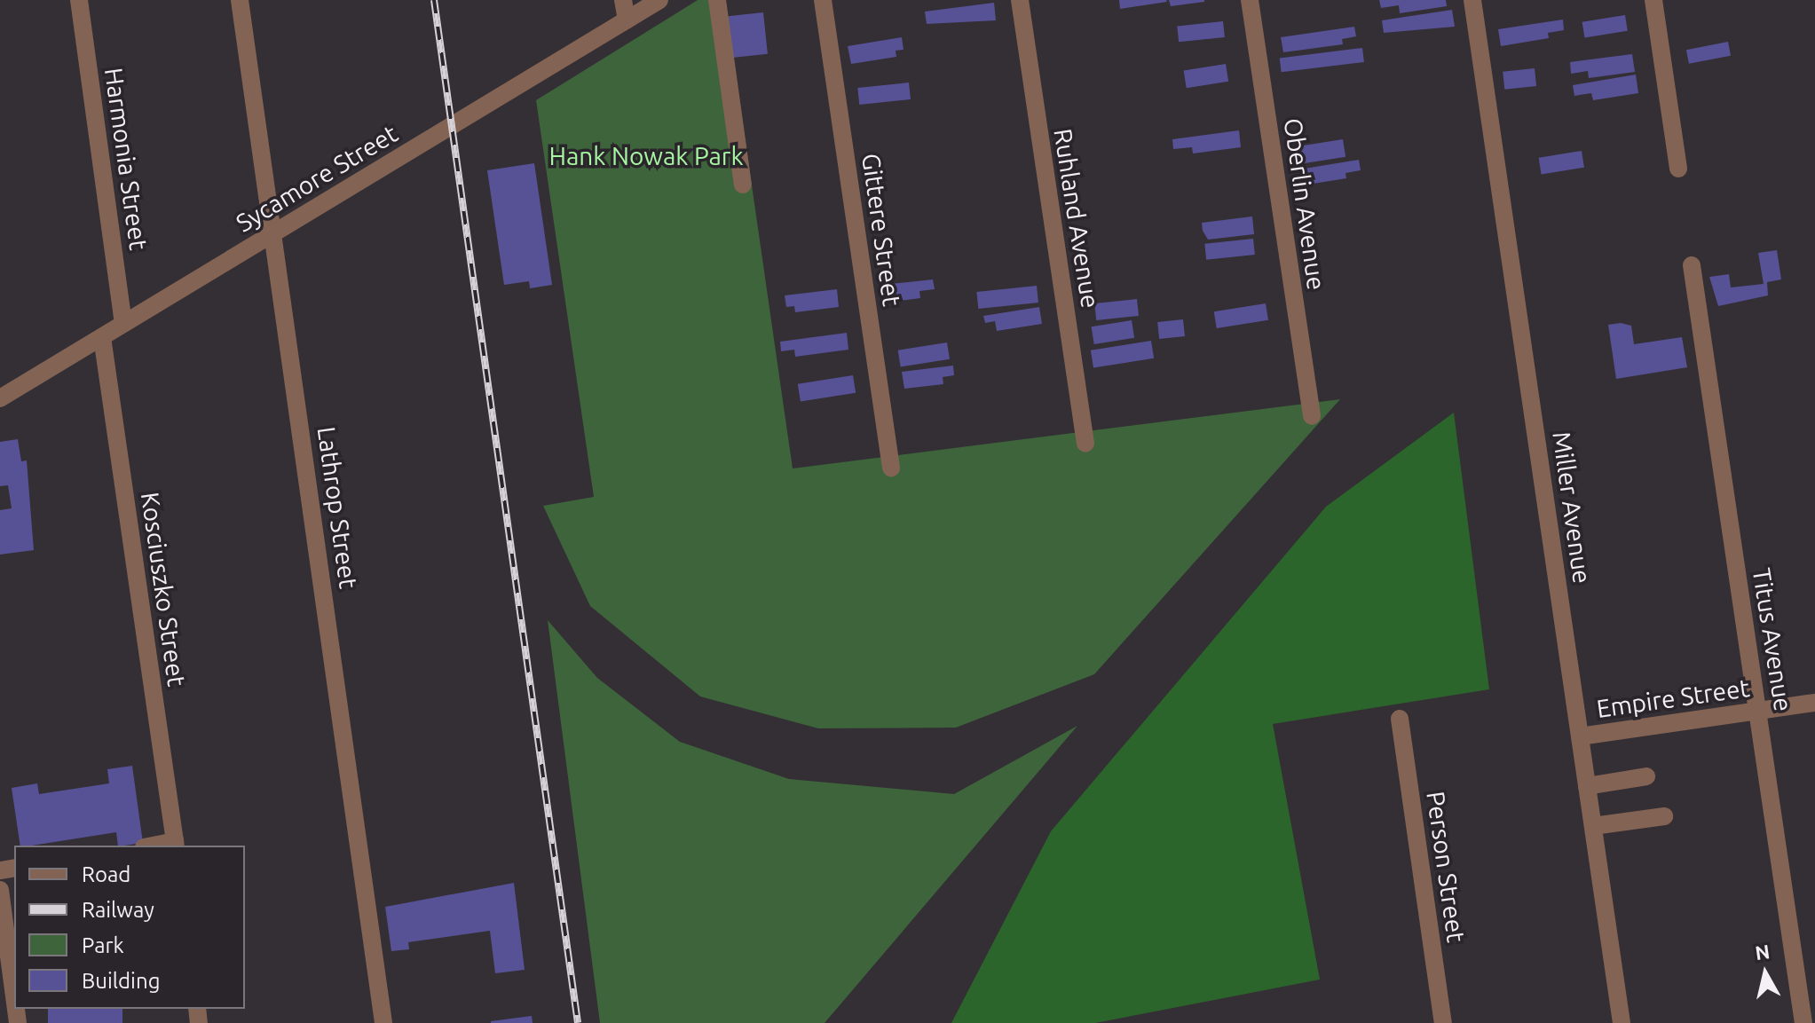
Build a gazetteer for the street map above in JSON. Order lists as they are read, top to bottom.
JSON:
{
  "streets": {
    "street": [
      "Harmonia Street",
      "Sycamore Street",
      "Oberlin Avenue",
      "Ruhland Avenue",
      "Gittere Street",
      "Lathrop Street",
      "Miller Avenue",
      "Kosciuszko Street",
      "Titus Avenue",
      "Empire Street",
      "Person Street"
    ]
  },
  "crossings": [
    ["Harmonia Street", "Sycamore Street"],
    ["Sycamore Street", "Lathrop Street"],
    ["Sycamore Street", "Kosciuszko Street"],
    ["Miller Avenue", "Empire Street"],
    ["Titus Avenue", "Empire Street"]
  ],
  "parks": ["Hank Nowak Park"],
  "legend": [
    "Road",
    "Railway",
    "Park",
    "Building"
  ],
  "north": "top"
}
